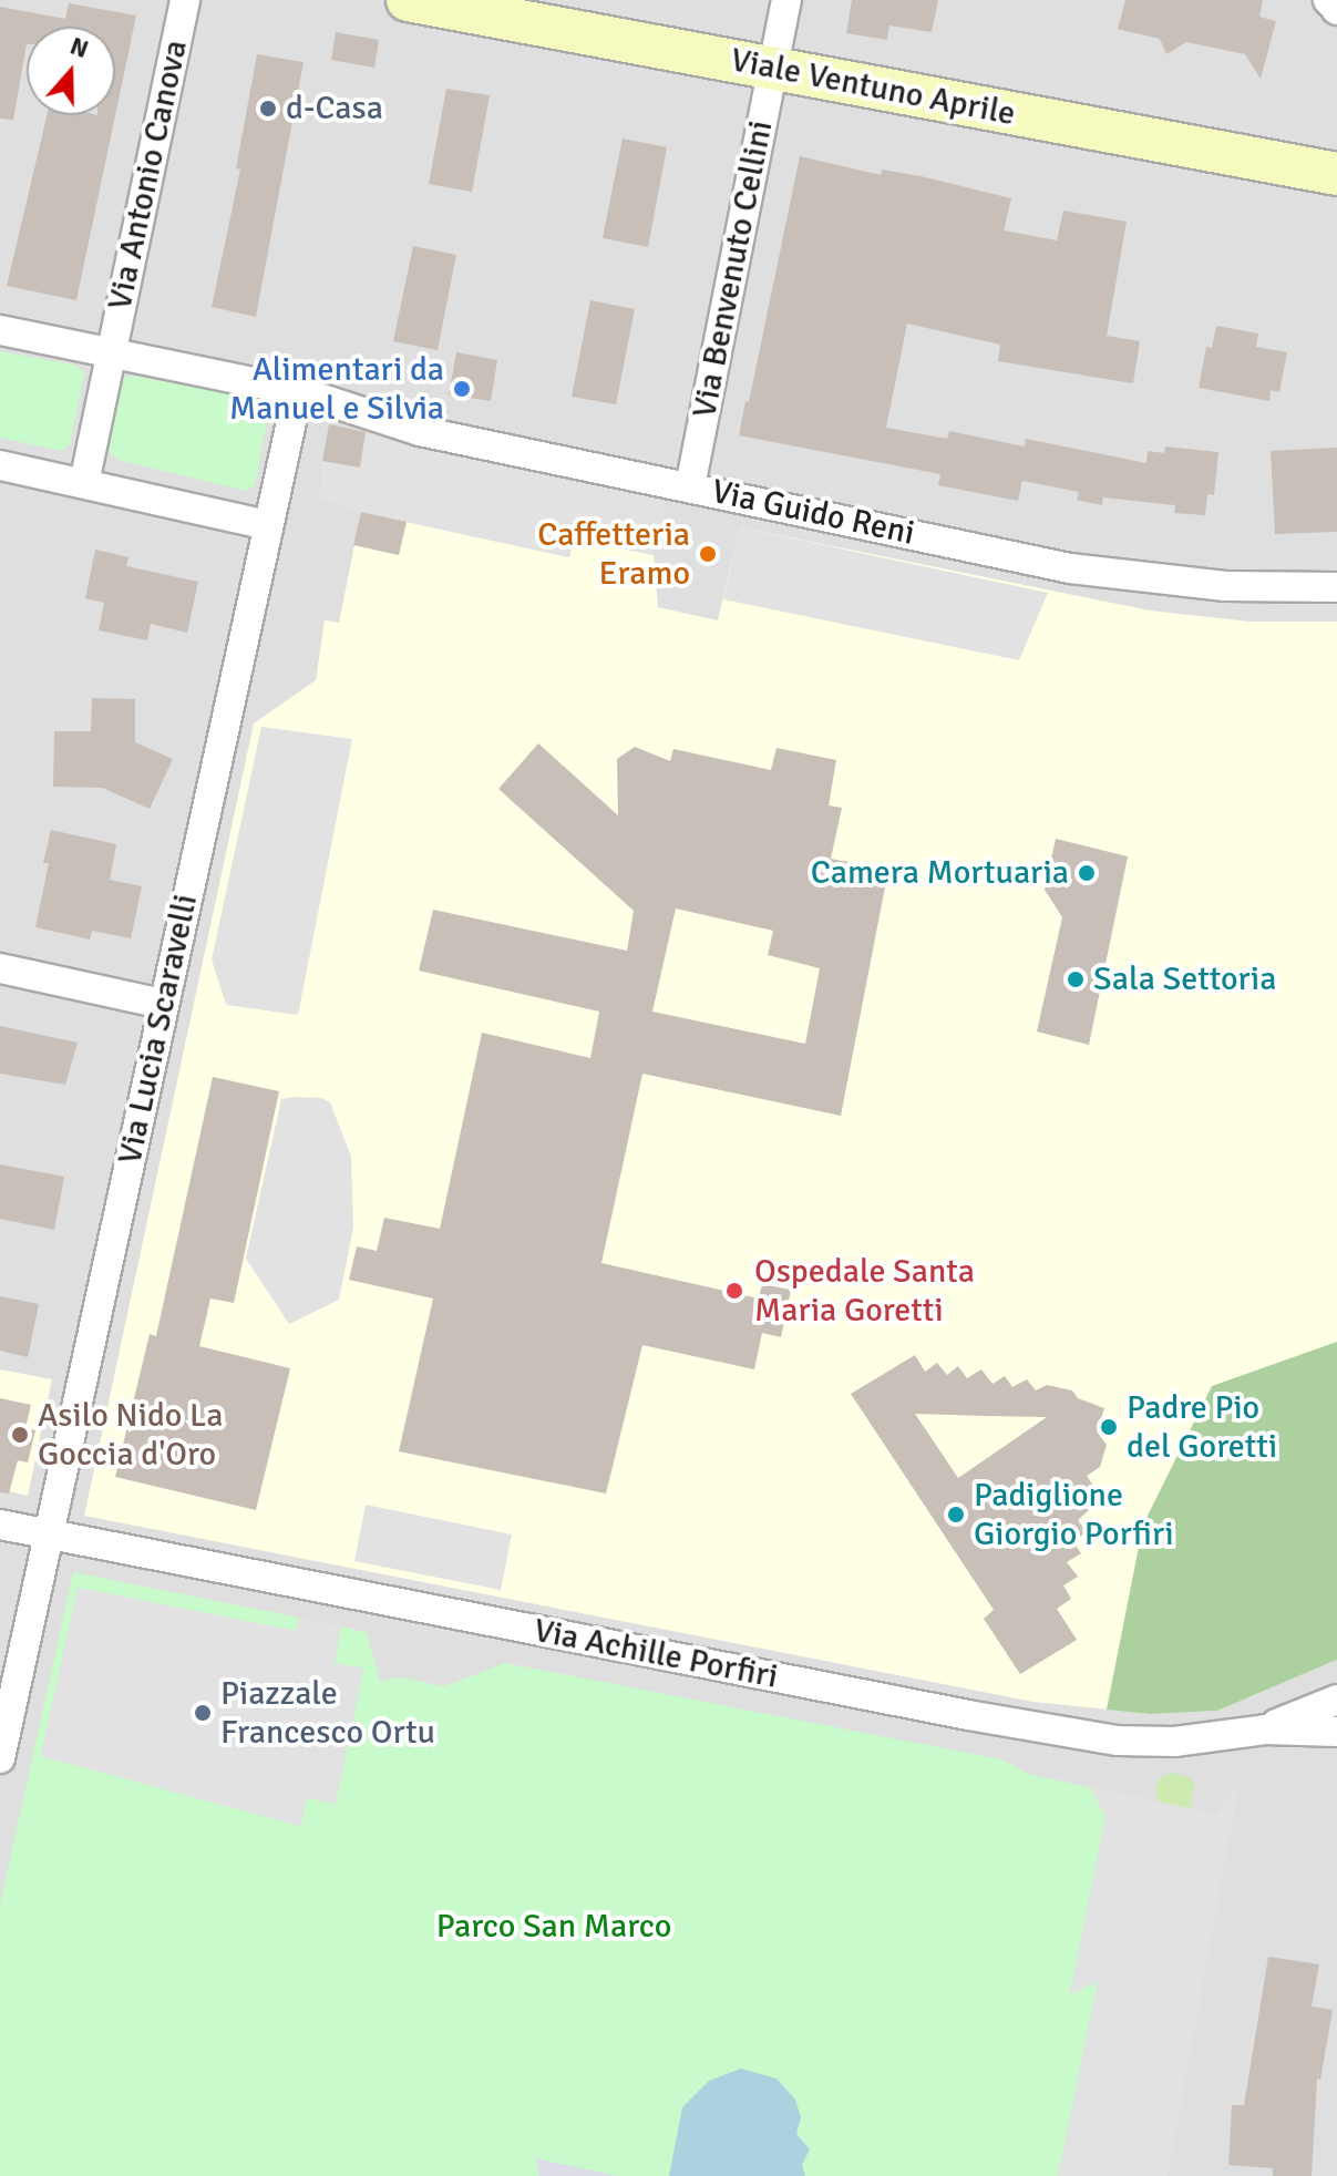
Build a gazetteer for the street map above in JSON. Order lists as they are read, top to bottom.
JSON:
{
  "streets": {
    "main road": ["Viale Ventuno Aprile"],
    "street": [
      "Via Antonio Canova",
      "Via Benvenuto Cellini",
      "Via Guido Reni",
      "Via Lucia Scaravelli",
      "Via Achille Porfiri"
    ]
  },
  "crossings": [
    ["Viale Ventuno Aprile", "Via Benvenuto Cellini"],
    ["Via Antonio Canova", "Via Guido Reni"],
    ["Via Benvenuto Cellini", "Via Guido Reni"],
    ["Via Guido Reni", "Via Lucia Scaravelli"],
    ["Via Lucia Scaravelli", "Via Achille Porfiri"]
  ],
  "parks": ["Parco San Marco"],
  "places": [
    "d-Casa",
    "Alimentari da Manuel e Silvia",
    "Caffetteria Eramo",
    "Camera Mortuaria",
    "Sala Settoria",
    "Ospedale Santa Maria Goretti",
    "Padre Pio del Goretti",
    "Asilo Nido La Goccia d'Oro",
    "Padiglione Giorgio Porfiri",
    "Piazzale Francesco Ortu"
  ],
  "north": "top"
}
